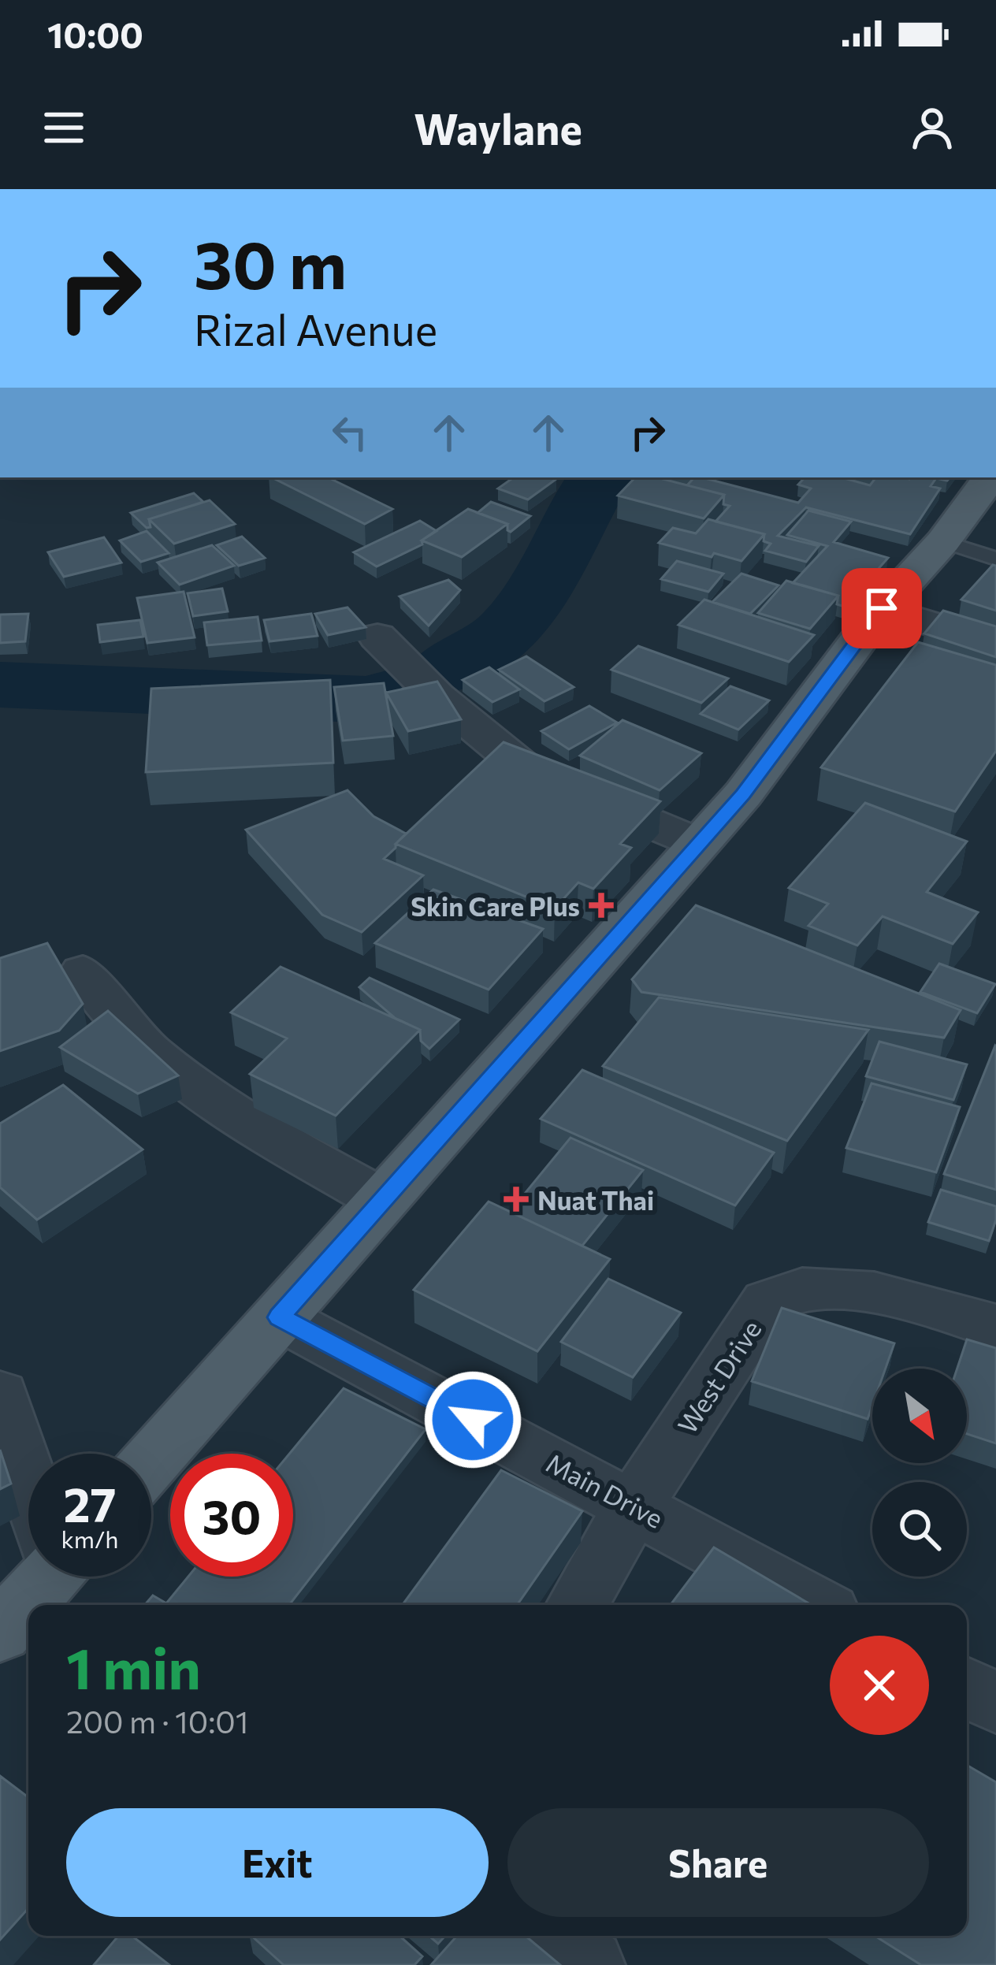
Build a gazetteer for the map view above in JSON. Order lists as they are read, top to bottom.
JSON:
{
  "streets": {
    "street": ["West Drive", "Main Drive"]
  },
  "crossings": [
    ["West Drive", "Main Drive"]
  ],
  "places": {
    "health": ["Skin Care Plus", "Nuat Thai"]
  },
  "north": "bottom right",
  "page": {
    "status": "10:00",
    "header": "Waylane",
    "turn": ["30 m", "Rizal Avenue"],
    "speed": "27 km/h",
    "limit": "30",
    "heading": ["1 min", "200 m · 10:01"],
    "buttons": ["Exit", "Share"]
  }
}
